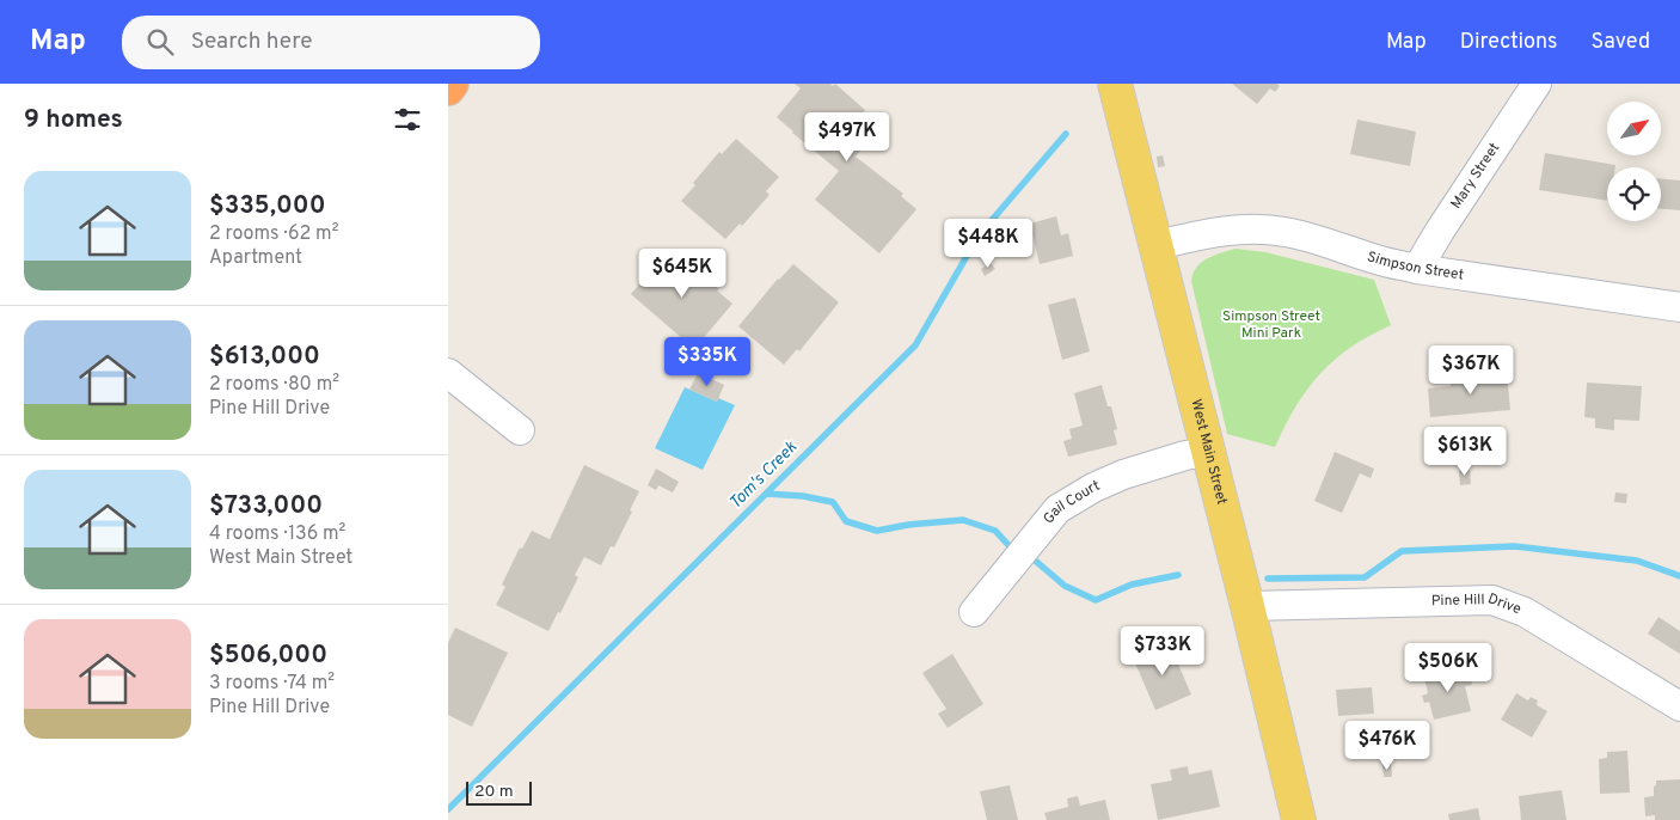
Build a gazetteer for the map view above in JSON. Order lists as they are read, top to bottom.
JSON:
{
  "streets": {
    "main road": ["West Main Street"],
    "street": [
      "Mary Street",
      "Simpson Street",
      "Gail Court",
      "Pine Hill Drive"
    ]
  },
  "crossings": [
    ["Mary Street", "Simpson Street"],
    ["Simpson Street", "West Main Street"],
    ["West Main Street", "Gail Court"],
    ["West Main Street", "Pine Hill Drive"]
  ],
  "water": ["Tom's Creek"],
  "parks": ["Simpson Street Mini Park"],
  "scale_bar": "20 m",
  "north": "top right",
  "page": {
    "header": "Map",
    "search": "Search here",
    "nav": ["Map", "Directions", "Saved"],
    "heading": "9 homes",
    "price": [
      "$497K",
      "$448K",
      "$645K",
      "$335K",
      "$367K",
      "$613K",
      "$733K",
      "$506K",
      "$476K"
    ],
    "list": [
      {
        "name": "$335,000",
        "note": "2 rooms · 62 m² · Apartment"
      },
      {
        "name": "$613,000",
        "note": "2 rooms · 80 m² · Pine Hill Drive"
      },
      {
        "name": "$733,000",
        "note": "4 rooms · 136 m² · West Main Street"
      },
      {
        "name": "$506,000",
        "note": "3 rooms · 74 m² · Pine Hill Drive"
      }
    ],
    "scale": "20 m"
  }
}
